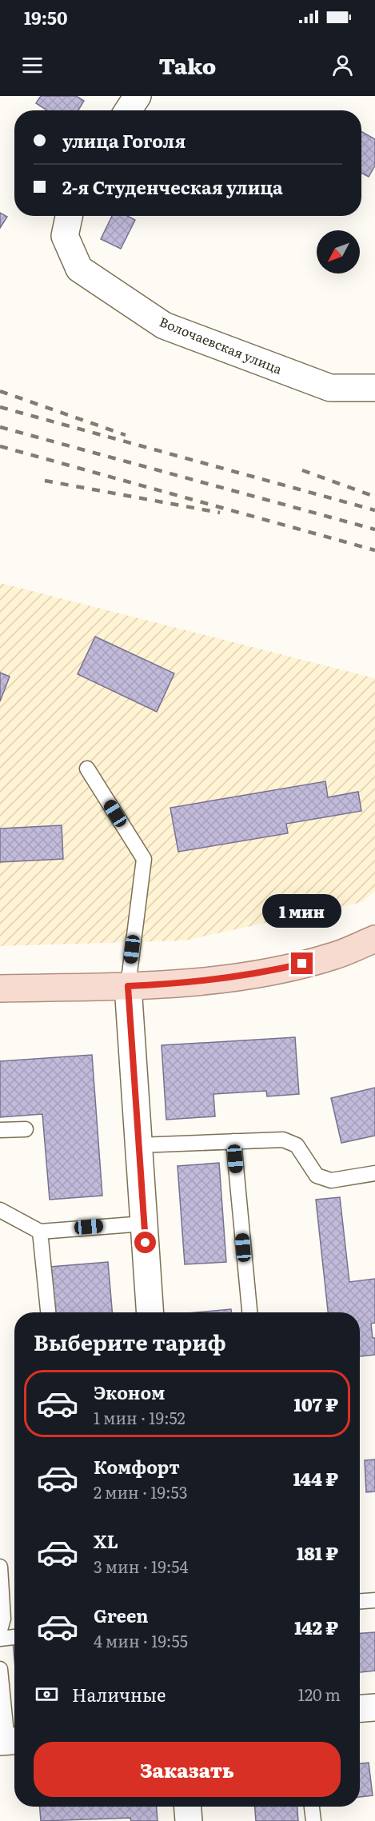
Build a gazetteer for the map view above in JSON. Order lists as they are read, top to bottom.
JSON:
{
  "streets": {
    "street": ["Волочаевская улица"]
  },
  "north": "bottom left",
  "page": {
    "status": "19:50",
    "header": "Tako",
    "banner": ["улица Гоголя", "2-я Студенческая улица"],
    "bubble": "1 мин",
    "heading": "Выберите тариф",
    "list": [
      {
        "name": "Эконом",
        "note": "1 мин · 19:52",
        "value": "107 ₽"
      },
      {
        "name": "Комфорт",
        "note": "2 мин · 19:53",
        "value": "144 ₽"
      },
      {
        "name": "XL",
        "note": "3 мин · 19:54",
        "value": "181 ₽"
      },
      {
        "name": "Green",
        "note": "4 мин · 19:55",
        "value": "142 ₽"
      }
    ],
    "pay": ["Наличные", "120 m"],
    "buttons": "Заказать"
  }
}
